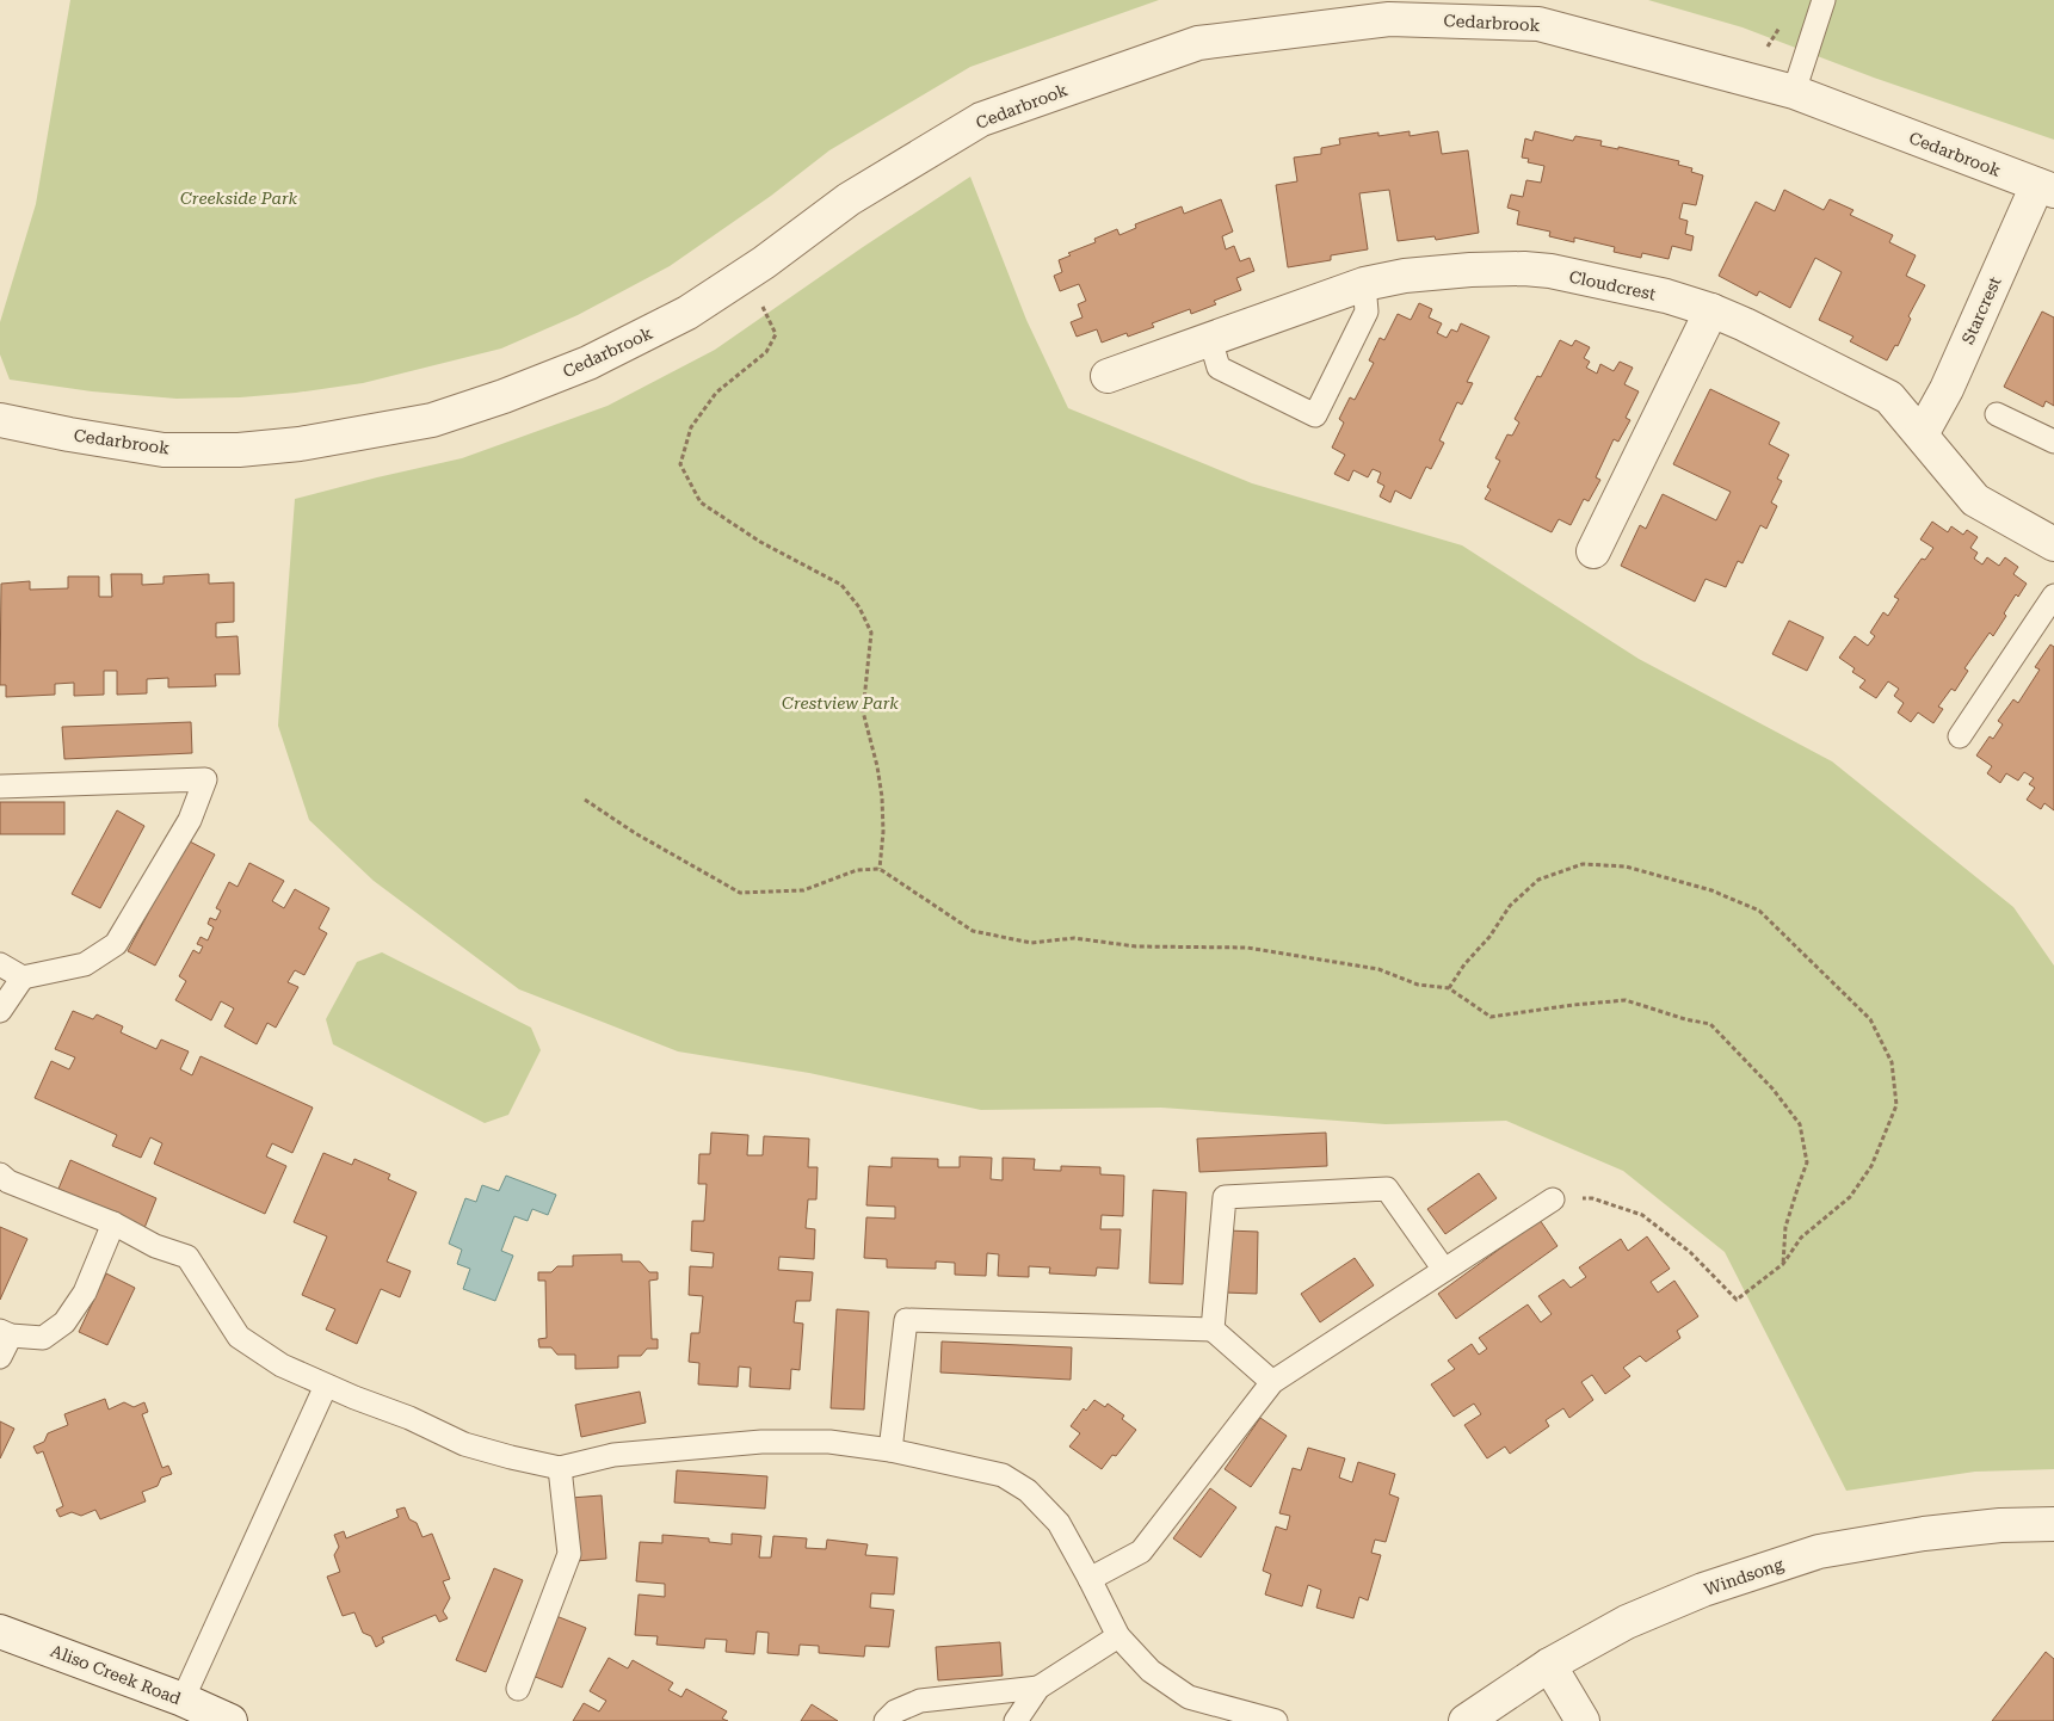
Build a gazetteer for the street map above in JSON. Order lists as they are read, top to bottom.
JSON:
{
  "streets": {
    "street": [
      "Cedarbrook",
      "Cloudcrest",
      "Starcrest",
      "Windsong",
      "Aliso Creek Road"
    ]
  },
  "crossings": [
    ["Cedarbrook", "Starcrest"],
    ["Cloudcrest", "Starcrest"]
  ],
  "parks": ["Creekside Park", "Crestview Park"]
}
